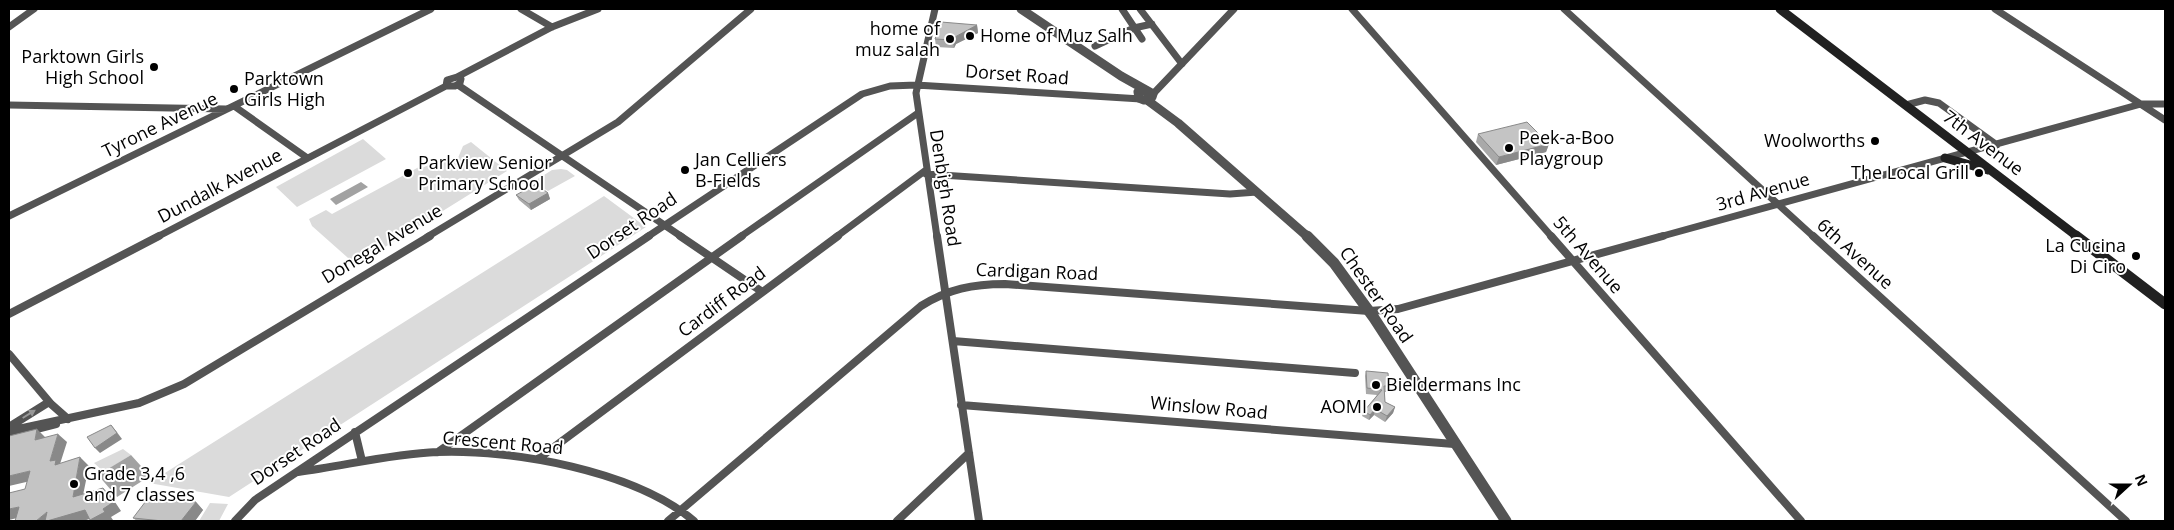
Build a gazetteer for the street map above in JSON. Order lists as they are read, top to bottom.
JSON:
{
  "streets": {
    "main road": ["7th Avenue"],
    "street": [
      "Dorset Road",
      "Tyrone Avenue",
      "Dundalk Avenue",
      "Denbigh Road",
      "3rd Avenue",
      "Donegal Avenue",
      "6th Avenue",
      "5th Avenue",
      "Cardigan Road",
      "Chester Road",
      "Cardiff Road",
      "Winslow Road",
      "Crescent Road"
    ]
  },
  "crossings": [
    ["Dorset Road", "Denbigh Road"],
    ["Dorset Road", "Chester Road"],
    ["Dorset Road", "Crescent Road"],
    ["7th Avenue", "3rd Avenue"],
    ["Denbigh Road", "Cardigan Road"],
    ["Denbigh Road", "Cardiff Road"],
    ["Denbigh Road", "Winslow Road"],
    ["3rd Avenue", "6th Avenue"],
    ["3rd Avenue", "5th Avenue"],
    ["3rd Avenue", "Cardigan Road"],
    ["3rd Avenue", "Chester Road"],
    ["Cardigan Road", "Chester Road"],
    ["Cardigan Road", "Crescent Road"],
    ["Chester Road", "Winslow Road"],
    ["Cardiff Road", "Crescent Road"]
  ],
  "places": [
    "Home of Muz Salh",
    "home of muz salah",
    "Parktown Girls High School",
    "Parktown Girls High",
    "Woolworths",
    "Peek-a-Boo Playgroup",
    "Jan Celliers B-Fields",
    "Parkview Senior Primary School",
    "The Local Grill",
    "La Cucina Di Ciro",
    "Bieldermans Inc",
    "AOMI",
    "Grade 3,4 ,6 and 7 classes"
  ],
  "north": "right"
}
